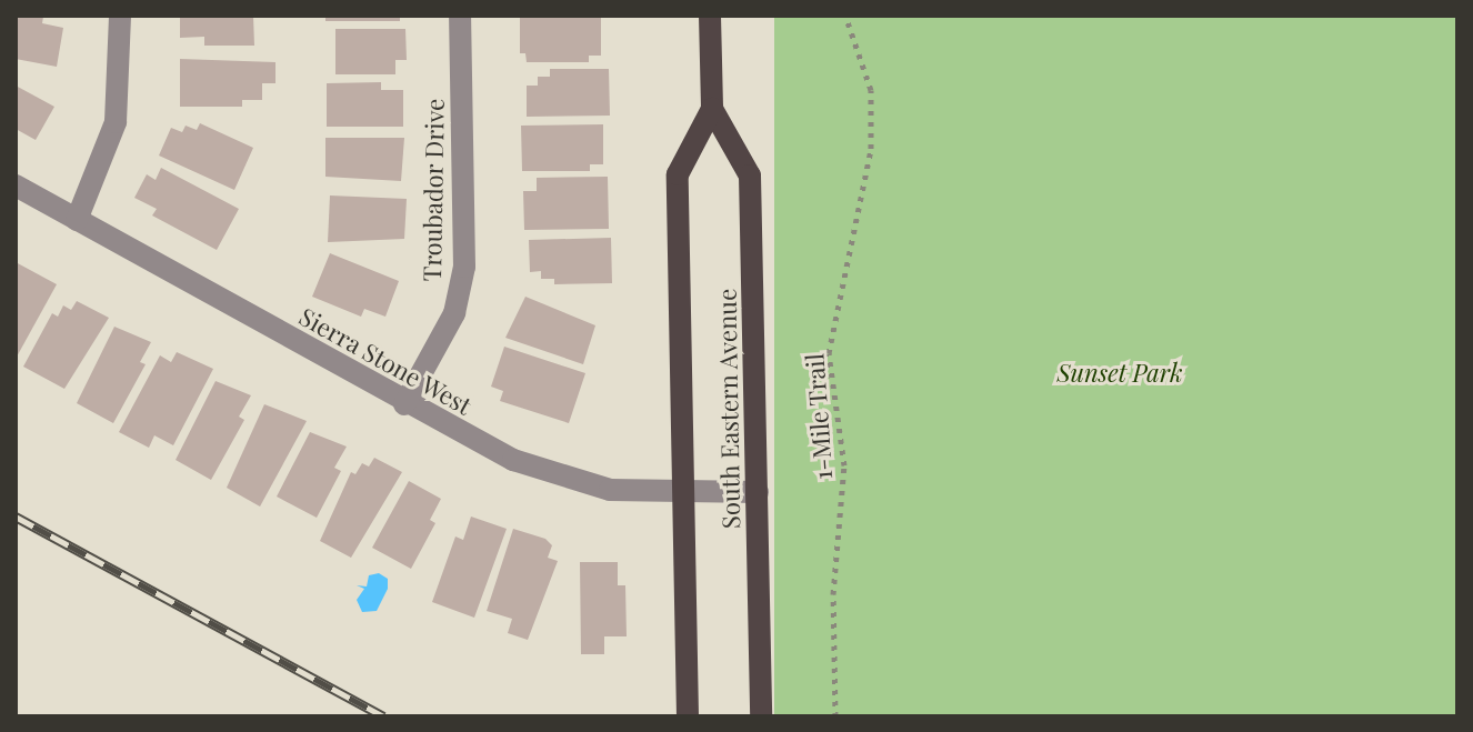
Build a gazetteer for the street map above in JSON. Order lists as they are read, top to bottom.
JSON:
{
  "streets": {
    "main road": ["South Eastern Avenue"],
    "street": ["Troubador Drive", "Sierra Stone West"],
    "path": ["1-Mile Trail"]
  },
  "crossings": [
    ["Troubador Drive", "Sierra Stone West"],
    ["Sierra Stone West", "South Eastern Avenue"]
  ],
  "parks": ["Sunset Park"]
}
